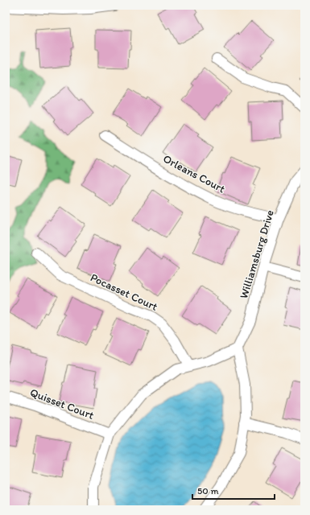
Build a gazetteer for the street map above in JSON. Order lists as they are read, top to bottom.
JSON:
{
  "streets": {
    "street": [
      "Orleans Court",
      "Williamsburg Drive",
      "Pocasset Court",
      "Quisset Court"
    ]
  },
  "crossings": [
    ["Orleans Court", "Williamsburg Drive"]
  ],
  "scale_bar": "50 m"
}
